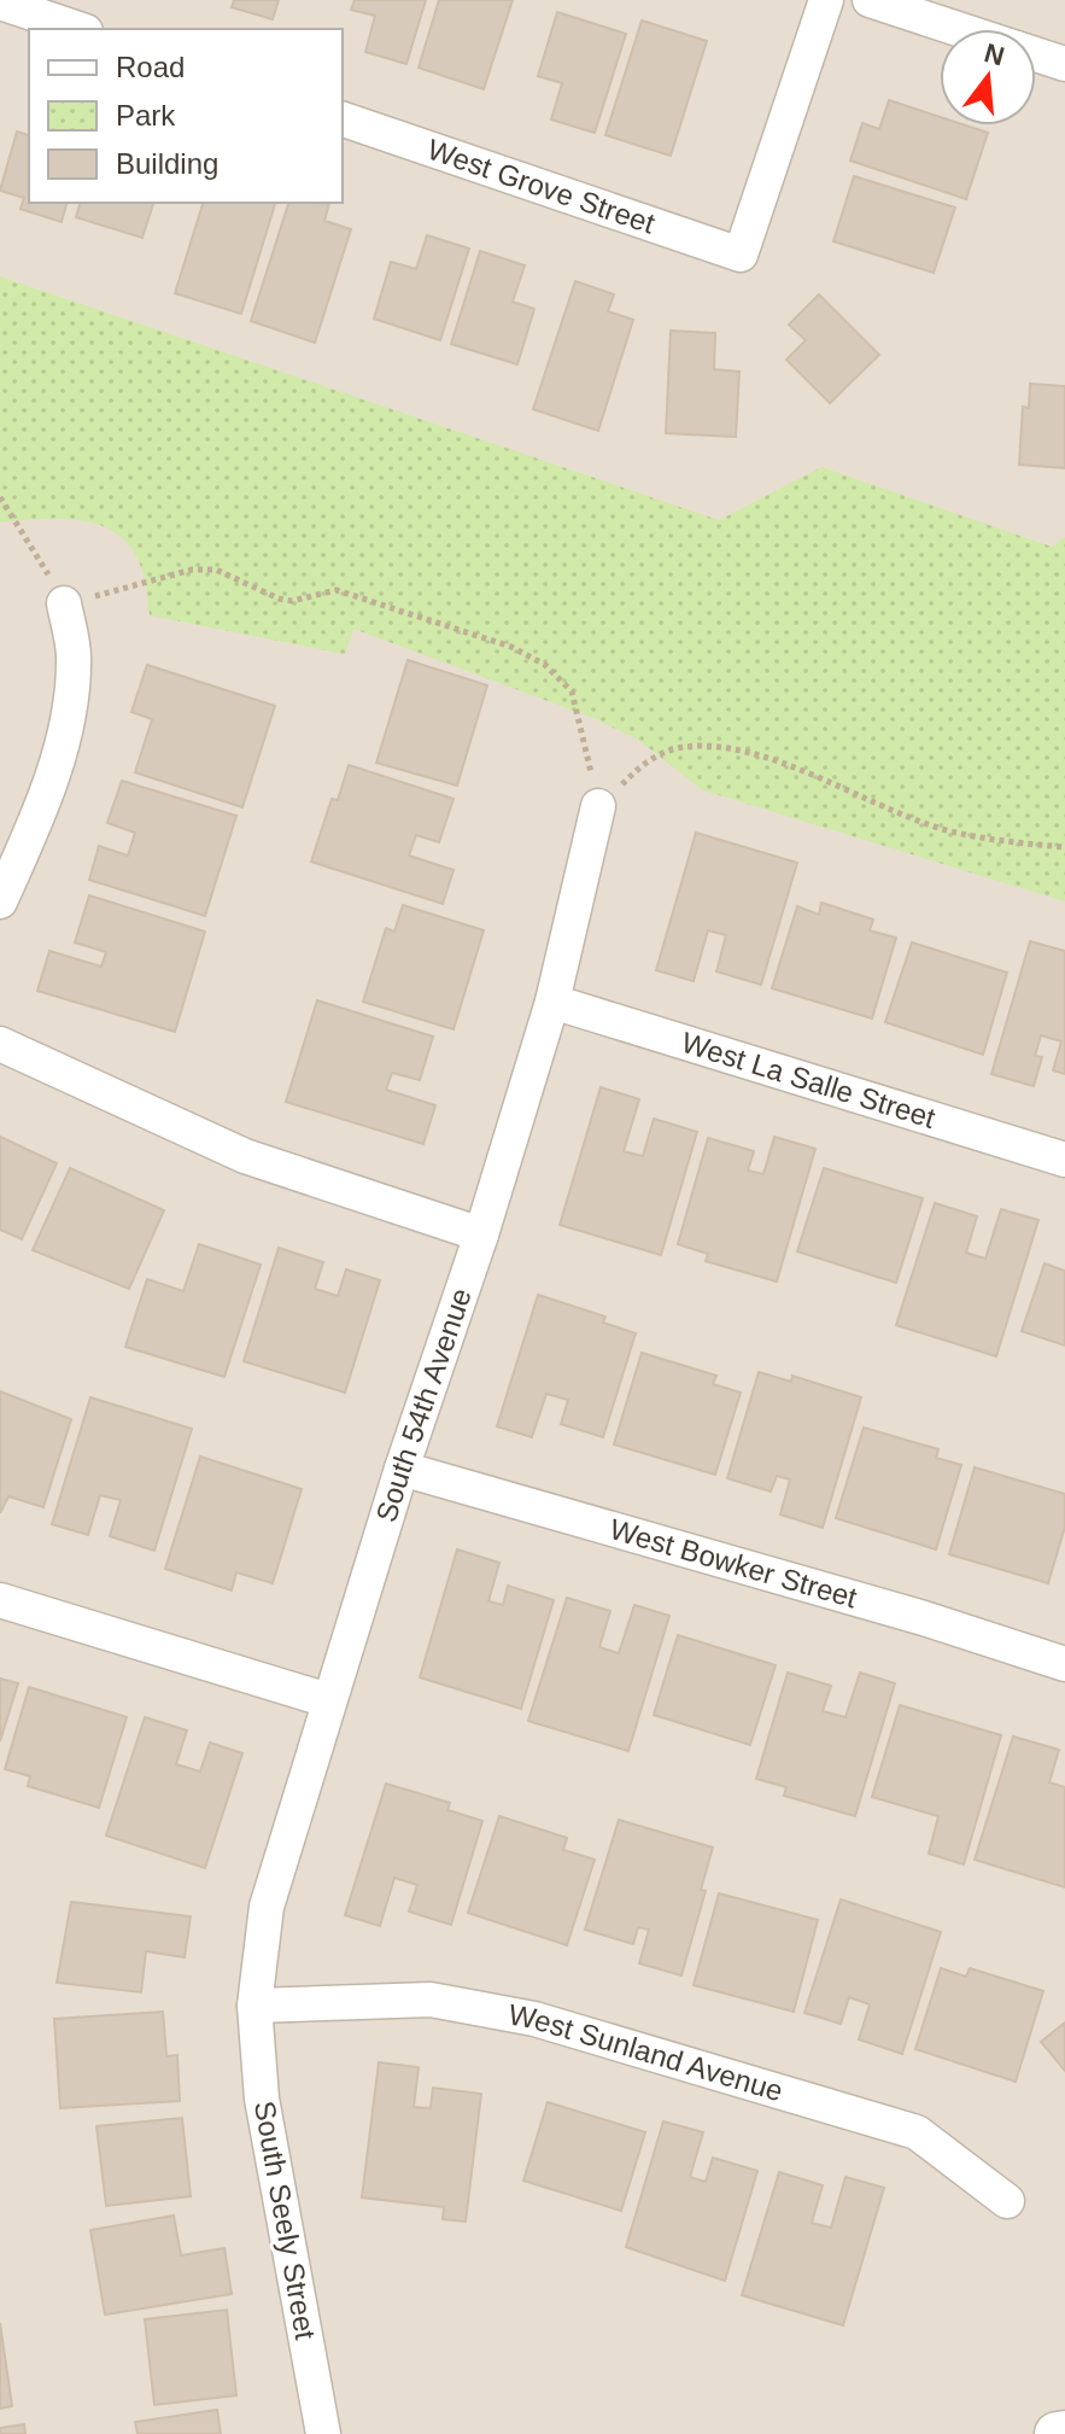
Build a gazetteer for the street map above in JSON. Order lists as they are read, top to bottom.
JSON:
{
  "streets": {
    "street": [
      "West Grove Street",
      "West La Salle Street",
      "South 54th Avenue",
      "West Bowker Street",
      "West Sunland Avenue",
      "South Seely Street"
    ]
  },
  "crossings": [
    ["West La Salle Street", "South 54th Avenue"],
    ["South 54th Avenue", "West Bowker Street"],
    ["South 54th Avenue", "West Sunland Avenue"],
    ["South 54th Avenue", "South Seely Street"],
    ["West Sunland Avenue", "South Seely Street"]
  ],
  "legend": ["Road", "Park", "Building"],
  "north": "top"
}
